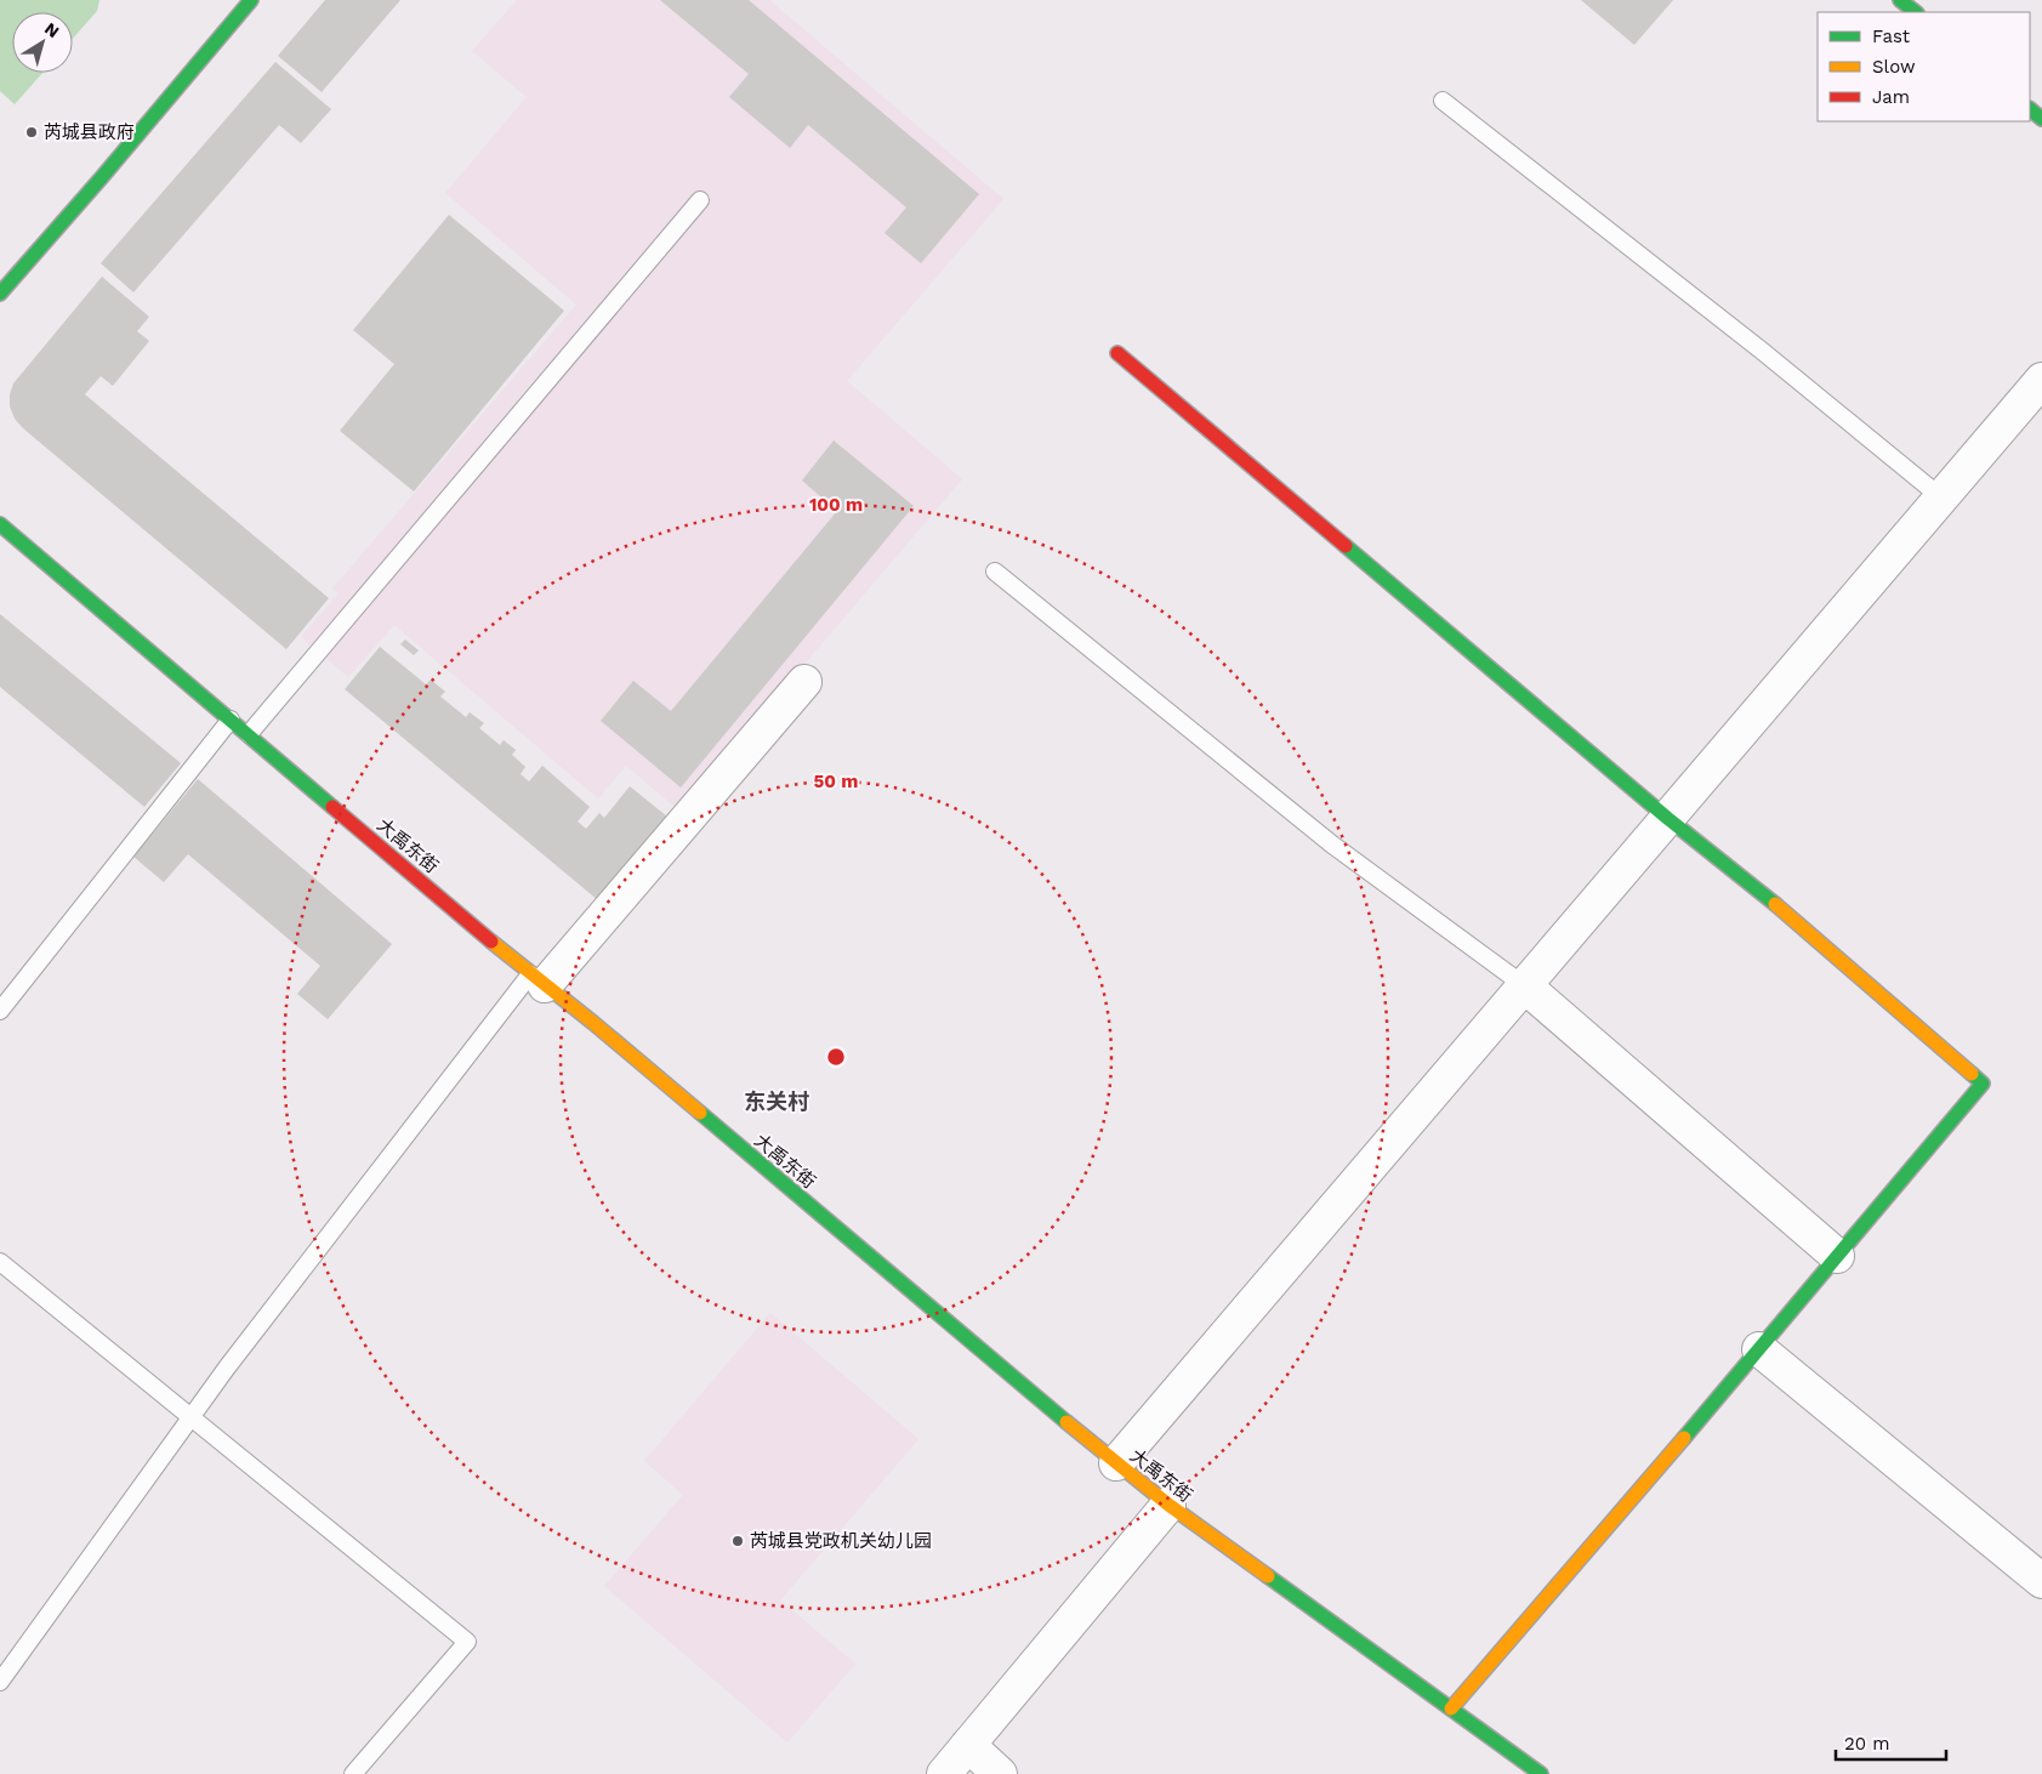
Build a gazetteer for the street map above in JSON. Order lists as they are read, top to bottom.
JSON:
{
  "streets": {
    "street": ["大禹东街"]
  },
  "districts": ["东关村"],
  "places": ["芮城县政府", "芮城县党政机关幼儿园"],
  "legend": ["Fast", "Slow", "Jam"],
  "scale_bar": "20 m",
  "north": "top right",
  "rings": ["100 m", "50 m"]
}
